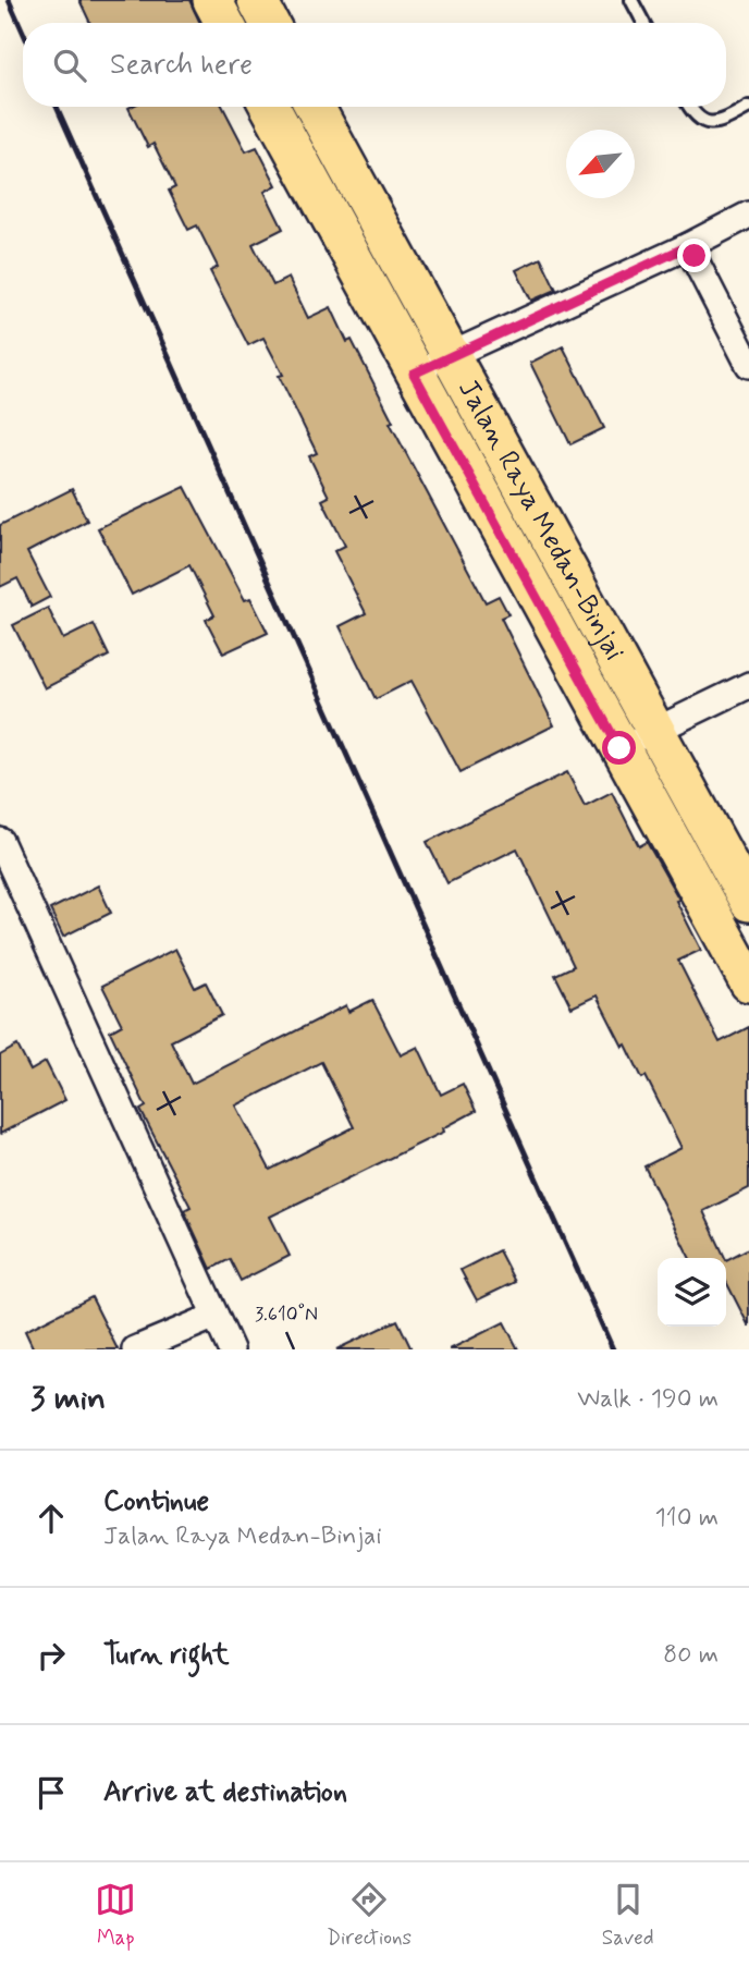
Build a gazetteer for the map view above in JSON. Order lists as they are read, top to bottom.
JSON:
{
  "streets": {
    "main road": ["Jalan Raya Medan-Binjai"]
  },
  "north": "bottom left",
  "page": {
    "search": "Search here",
    "heading": ["3 min", "Walk · 190 m"],
    "list": [
      ["Continue", "Jalan Raya Medan-Binjai", "110 m"],
      ["Turn right", "80 m"],
      "Arrive at destination"
    ],
    "nav": ["Map", "Directions", "Saved"]
  },
  "coordinates": ["3.610°N"]
}
